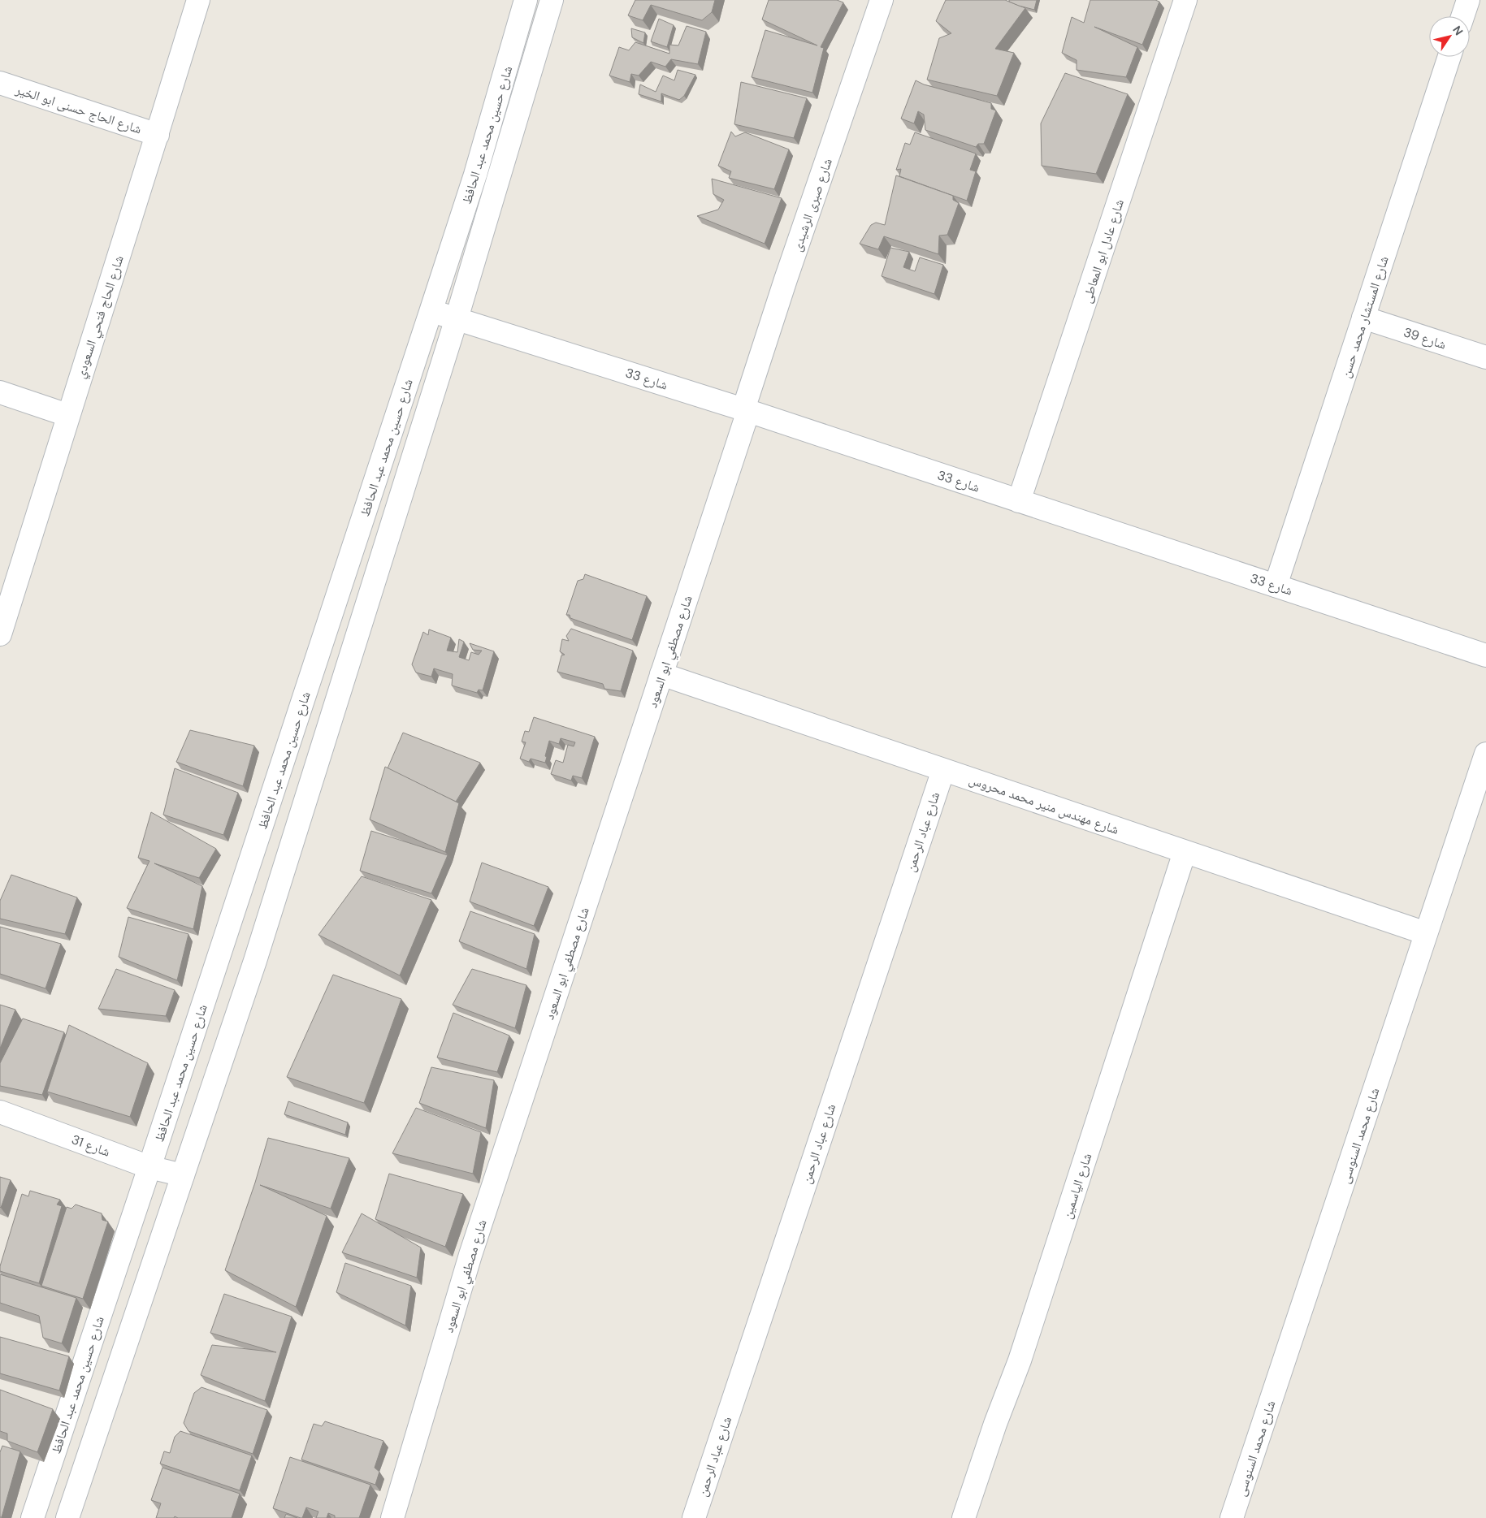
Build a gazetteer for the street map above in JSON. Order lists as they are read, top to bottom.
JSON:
{
  "streets": {
    "street": [
      "شارع الحاج حسنى ابو الخير",
      "شارع حسين محمد عبد الحافظ",
      "شارع صبرى الرشيدى",
      "شارع عادل ابو المعاطى",
      "شارع الحاج فتحي السعودي",
      "شارع المستشار محمد حسن",
      "شارع 39",
      "شارع 33",
      "شارع مصطفي ابو السعود",
      "شارع مهندس منير محمد محروس",
      "شارع عباد الرحمن",
      "شارع محمد السنوسى",
      "شارع 31",
      "شارع الياسمين"
    ]
  },
  "crossings": [
    ["شارع الحاج حسنى ابو الخير", "شارع الحاج فتحي السعودي"],
    ["شارع حسين محمد عبد الحافظ", "شارع 33"],
    ["شارع حسين محمد عبد الحافظ", "شارع 31"],
    ["شارع صبرى الرشيدى", "شارع 33"],
    ["شارع صبرى الرشيدى", "شارع مصطفي ابو السعود"],
    ["شارع عادل ابو المعاطى", "شارع 33"],
    ["شارع المستشار محمد حسن", "شارع 39"],
    ["شارع المستشار محمد حسن", "شارع 33"],
    ["شارع 33", "شارع مصطفي ابو السعود"],
    ["شارع مصطفي ابو السعود", "شارع مهندس منير محمد محروس"],
    ["شارع مهندس منير محمد محروس", "شارع عباد الرحمن"],
    ["شارع مهندس منير محمد محروس", "شارع محمد السنوسى"],
    ["شارع مهندس منير محمد محروس", "شارع الياسمين"]
  ],
  "north": "top right"
}
